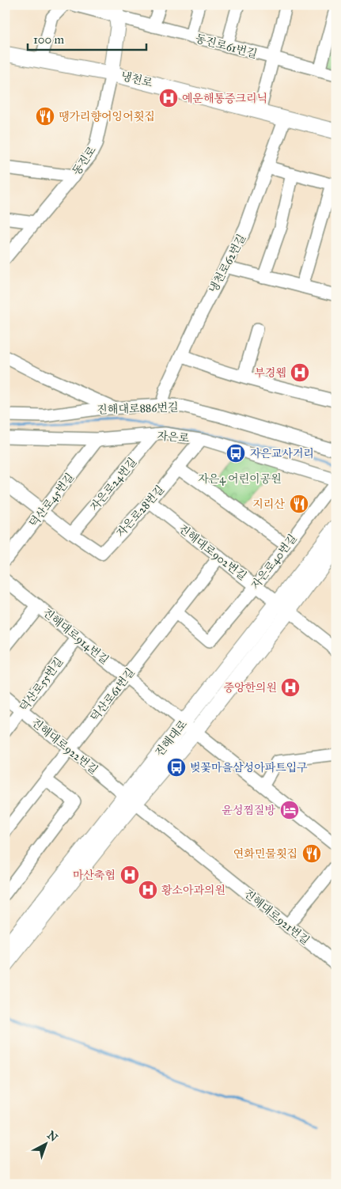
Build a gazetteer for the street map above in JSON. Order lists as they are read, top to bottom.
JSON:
{
  "streets": {
    "main road": ["냉천로", "동진로", "진해대로"],
    "street": [
      "동진로61번길",
      "냉천로62번길",
      "진해대로886번길",
      "자은로",
      "자은로24번길",
      "덕산로45번길",
      "자은로28번길",
      "진해대로902번길",
      "자은로40번길",
      "진해대로914번길",
      "덕산로55번길",
      "덕산로61번길",
      "진해대로922번길",
      "진해대로921번길"
    ]
  },
  "crossings": [
    ["동진로61번길", "동진로"],
    ["냉천로", "동진로"],
    ["냉천로", "냉천로62번길"],
    ["냉천로62번길", "진해대로886번길"],
    ["자은로", "자은로24번길"],
    ["자은로", "덕산로45번길"],
    ["자은로", "자은로28번길"],
    ["자은로", "자은로40번길"],
    ["자은로24번길", "자은로28번길"],
    ["자은로28번길", "진해대로902번길"],
    ["진해대로902번길", "자은로40번길"],
    ["진해대로902번길", "덕산로61번길"],
    ["진해대로902번길", "진해대로"],
    ["자은로40번길", "덕산로61번길"],
    ["진해대로914번길", "덕산로55번길"],
    ["진해대로914번길", "덕산로61번길"],
    ["진해대로914번길", "진해대로"],
    ["덕산로55번길", "진해대로922번길"],
    ["덕산로61번길", "진해대로922번길"],
    ["진해대로", "진해대로922번길"],
    ["진해대로", "진해대로921번길"],
    ["진해대로922번길", "진해대로921번길"]
  ],
  "parks": ["자은4 어린이공원"],
  "places": {
    "hospital": [
      "예운해통증크리닉",
      "부경웹",
      "중앙한의원",
      "마산축협",
      "황소아과의원"
    ],
    "restaurant": ["땡가리향어잉어횟집", "지리산", "연화민물횟집"],
    "bus stop": ["자은교사거리", "벚꽃마을삼성아파트입구"],
    "hotel": ["윤성찜질방"]
  },
  "scale_bar": "100 m",
  "north": "top right"
}
